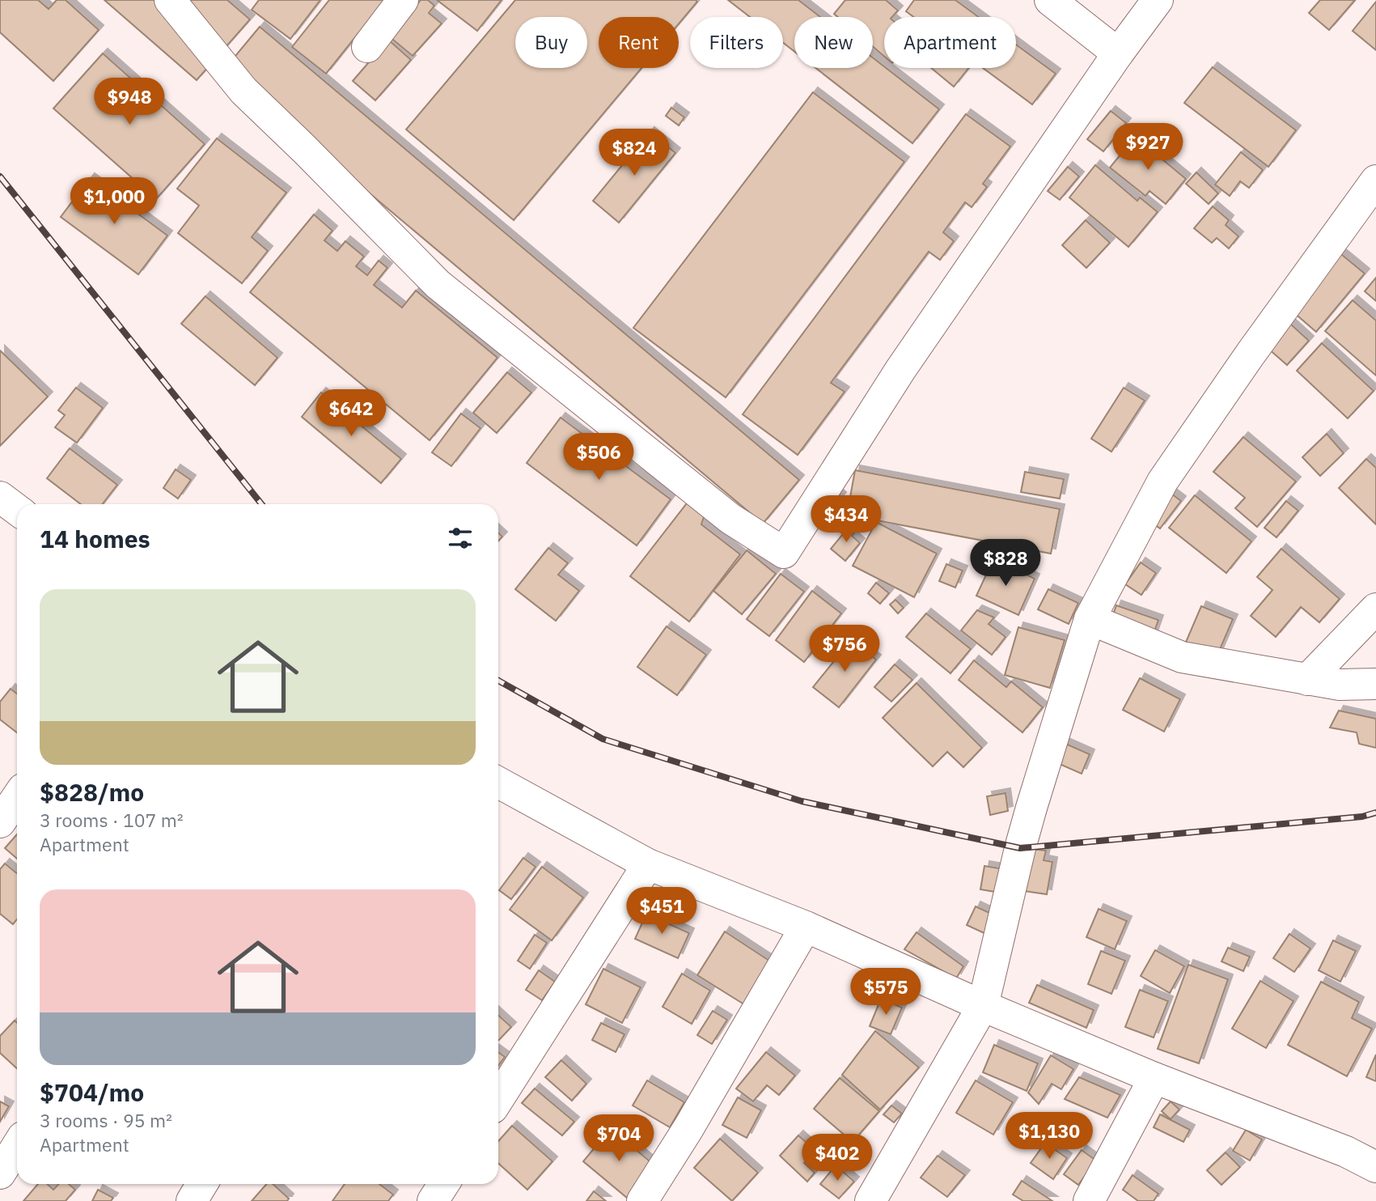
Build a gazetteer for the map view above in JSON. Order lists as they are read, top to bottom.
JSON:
{
  "page": {
    "chip": [
      "Buy",
      "Rent",
      "Filters",
      "New",
      "Apartment"
    ],
    "price": [
      "$948",
      "$927",
      "$824",
      "$1,000",
      "$642",
      "$506",
      "$434",
      "$828",
      "$756",
      "$451",
      "$575",
      "$1,130",
      "$704",
      "$402"
    ],
    "heading": "14 homes",
    "list": [
      {
        "name": "$828/mo",
        "note": "3 rooms · 107 m² · Apartment"
      },
      {
        "name": "$704/mo",
        "note": "3 rooms · 95 m² · Apartment"
      }
    ]
  }
}
